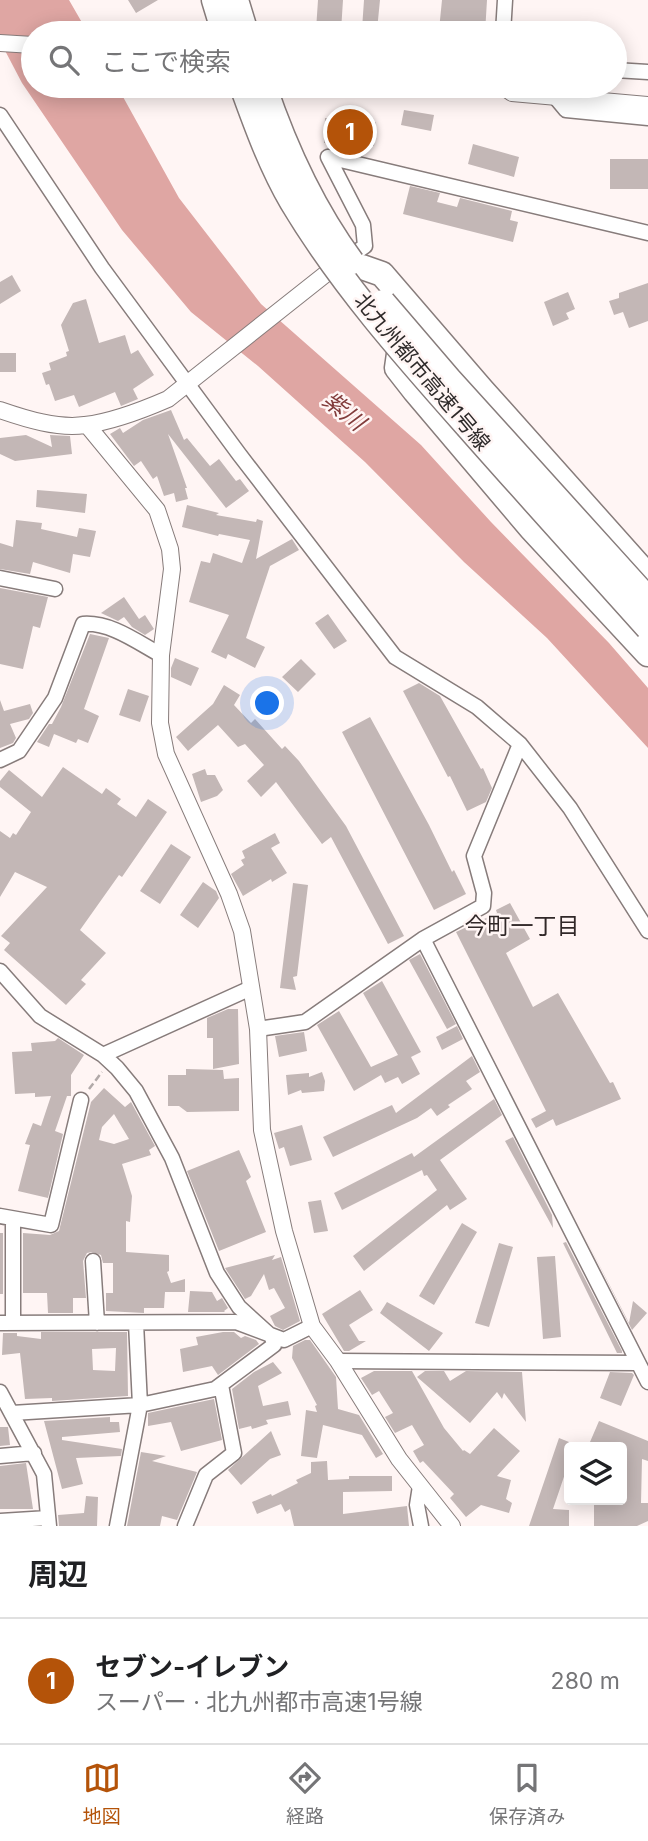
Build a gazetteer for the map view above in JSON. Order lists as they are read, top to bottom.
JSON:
{
  "streets": {
    "highway": ["北九州都市高速1号線"]
  },
  "districts": ["今町一丁目"],
  "water": ["紫川"],
  "page": {
    "search": "ここで検索",
    "pins": "1",
    "heading": "周辺",
    "list": [
      {
        "mark": "1",
        "name": "セブン-イレブン",
        "note": "スーパー · 北九州都市高速1号線",
        "value": "280 m"
      }
    ],
    "nav": ["地図", "経路", "保存済み"]
  }
}
